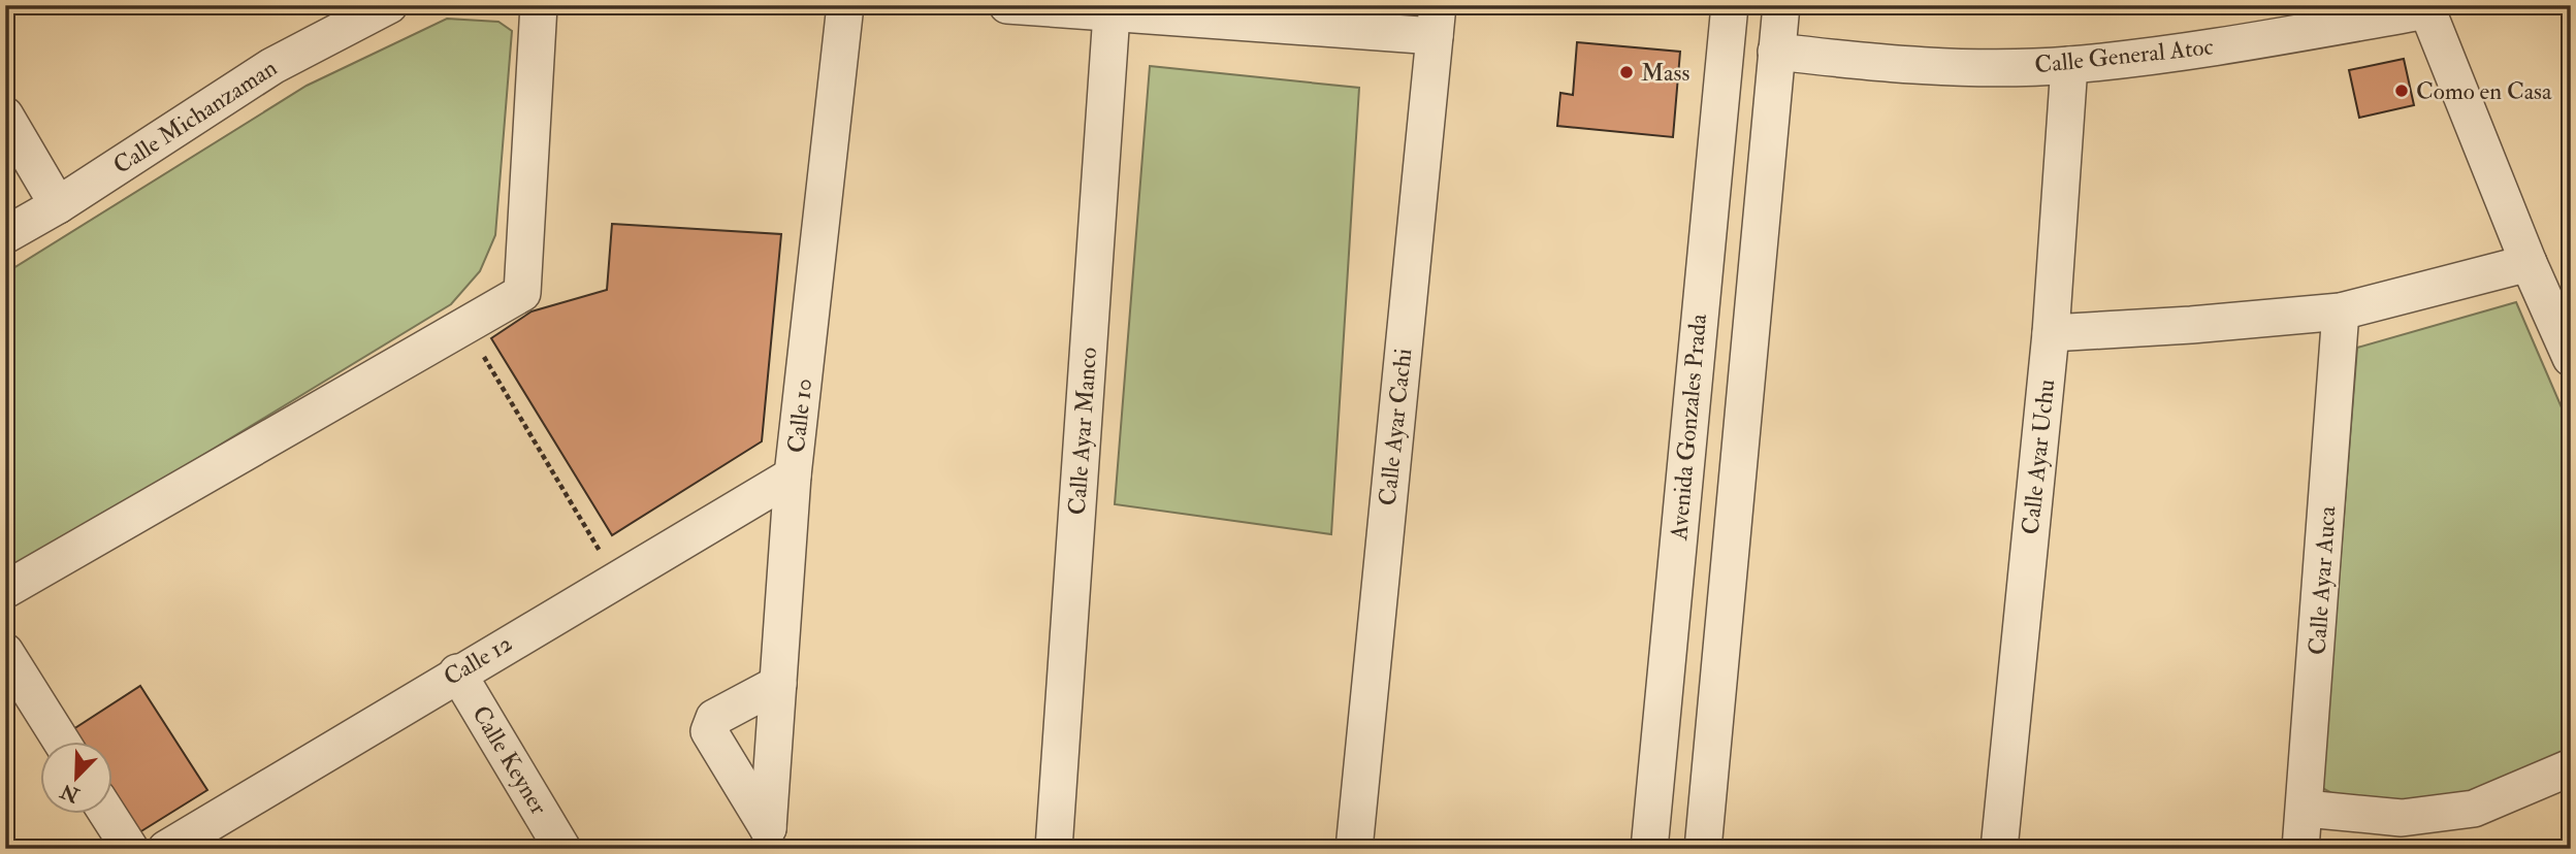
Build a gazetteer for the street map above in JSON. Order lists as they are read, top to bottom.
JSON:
{
  "streets": {
    "street": [
      "Calle General Atoc",
      "Calle Michanzaman",
      "Calle 10",
      "Calle Ayar Cachi",
      "Avenida Gonzales Prada",
      "Calle Ayar Manco",
      "Calle Ayar Uchu",
      "Calle Ayar Auca",
      "Calle 12",
      "Calle Keyner"
    ]
  },
  "crossings": [
    ["Calle General Atoc", "Calle Ayar Uchu"],
    ["Calle 10", "Calle 12"],
    ["Calle 12", "Calle Keyner"]
  ],
  "places": ["Mass", "Como en Casa"],
  "north": "bottom left"
}
